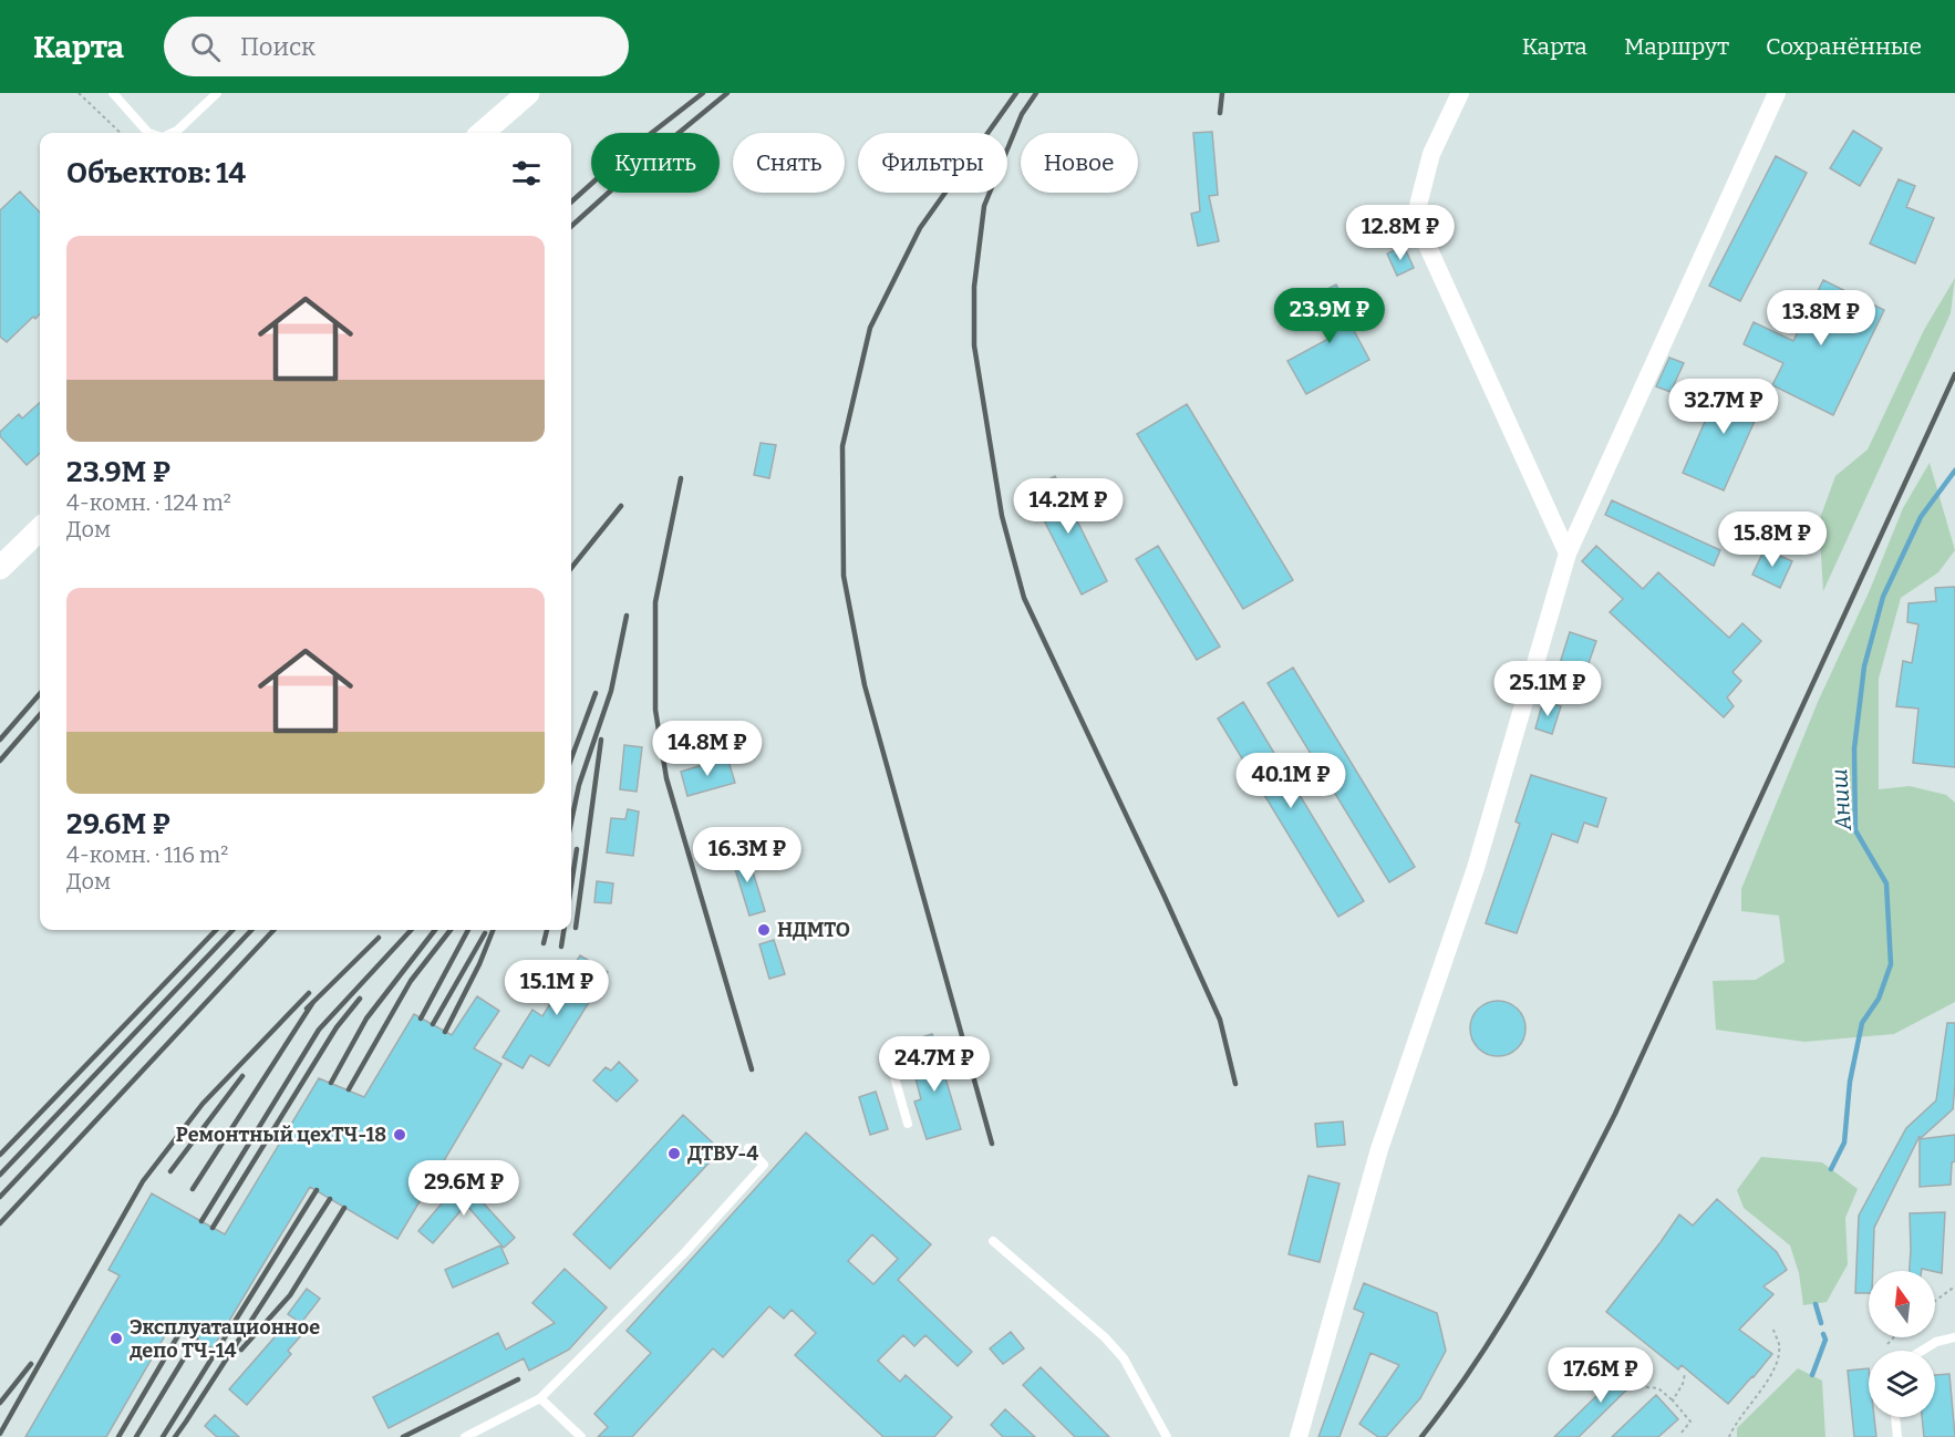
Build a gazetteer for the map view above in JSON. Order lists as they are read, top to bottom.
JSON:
{
  "water": ["Аниш"],
  "places": [
    "НДМТО",
    "Ремонтный цехТЧ-18",
    "ДТВУ-4",
    "Эксплуатационное депо ТЧ-14"
  ],
  "north": "top",
  "page": {
    "header": "Карта",
    "search": "Поиск",
    "nav": ["Карта", "Маршрут", "Сохранённые"],
    "chip": [
      "Купить",
      "Снять",
      "Фильтры",
      "Новое"
    ],
    "heading": "Объектов: 14",
    "price": [
      "12.8M ₽",
      "23.9M ₽",
      "13.8M ₽",
      "32.7M ₽",
      "14.2M ₽",
      "15.8M ₽",
      "25.1M ₽",
      "14.8M ₽",
      "40.1M ₽",
      "16.3M ₽",
      "15.1M ₽",
      "24.7M ₽",
      "29.6M ₽",
      "17.6M ₽"
    ],
    "list": [
      {
        "name": "23.9M ₽",
        "note": "4-комн. · 124 m² · Дом"
      },
      {
        "name": "29.6M ₽",
        "note": "4-комн. · 116 m² · Дом"
      }
    ]
  }
}
